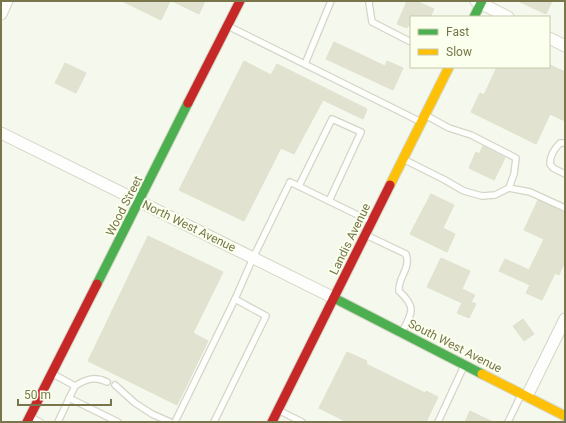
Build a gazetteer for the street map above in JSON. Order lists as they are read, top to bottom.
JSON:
{
  "streets": {
    "street": [
      "Wood Street",
      "North West Avenue",
      "Landis Avenue",
      "South West Avenue"
    ]
  },
  "crossings": [
    ["Wood Street", "North West Avenue"],
    ["North West Avenue", "Landis Avenue"],
    ["North West Avenue", "South West Avenue"],
    ["Landis Avenue", "South West Avenue"]
  ],
  "legend": ["Fast", "Slow"],
  "scale_bar": "50 m"
}
